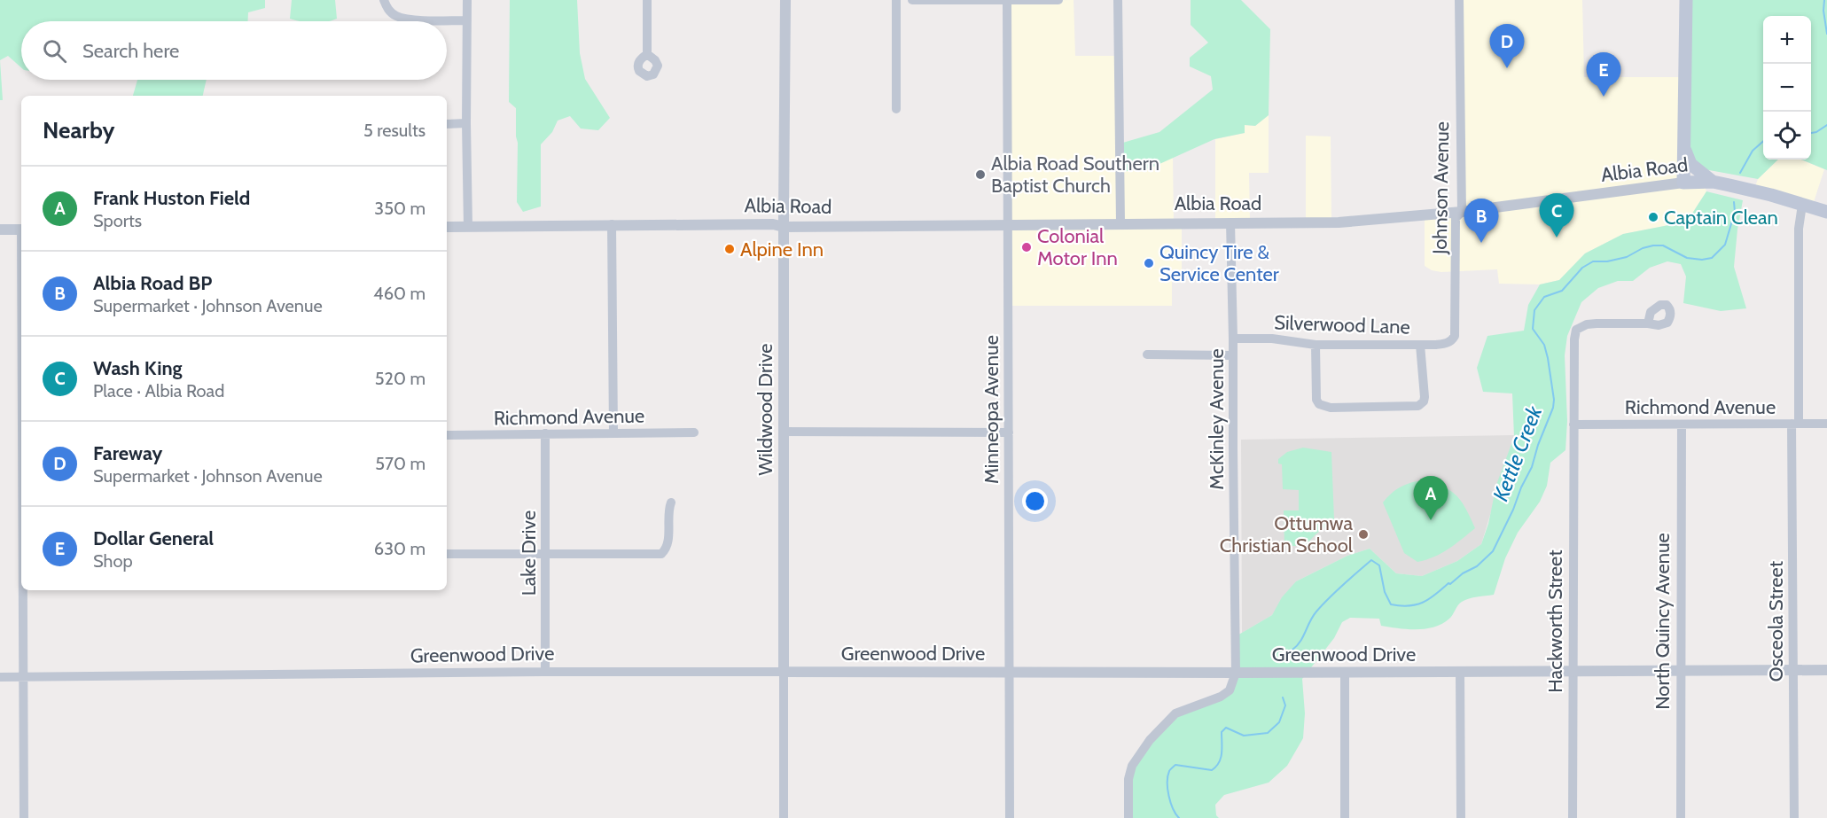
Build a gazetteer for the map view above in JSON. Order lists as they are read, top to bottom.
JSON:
{
  "streets": {
    "main road": ["Albia Road"],
    "street": [
      "Johnson Avenue",
      "Silverwood Lane",
      "Richmond Avenue",
      "Wildwood Drive",
      "Minneopa Avenue",
      "McKinley Avenue",
      "Lake Drive",
      "Hackworth Street",
      "North Quincy Avenue",
      "Osceola Street",
      "Greenwood Drive"
    ]
  },
  "crossings": [
    ["Albia Road", "Johnson Avenue"],
    ["Albia Road", "Wildwood Drive"],
    ["Albia Road", "Minneopa Avenue"],
    ["Albia Road", "McKinley Avenue"],
    ["Albia Road", "Osceola Street"],
    ["Johnson Avenue", "Silverwood Lane"],
    ["Silverwood Lane", "McKinley Avenue"],
    ["Richmond Avenue", "Lake Drive"],
    ["Richmond Avenue", "Hackworth Street"],
    ["Richmond Avenue", "North Quincy Avenue"],
    ["Richmond Avenue", "Osceola Street"],
    ["Wildwood Drive", "Greenwood Drive"],
    ["Minneopa Avenue", "Greenwood Drive"],
    ["McKinley Avenue", "Greenwood Drive"],
    ["Lake Drive", "Greenwood Drive"],
    ["Hackworth Street", "Greenwood Drive"],
    ["North Quincy Avenue", "Greenwood Drive"],
    ["Osceola Street", "Greenwood Drive"]
  ],
  "water": ["Kettle Creek"],
  "places": [
    "Albia Road Southern Baptist Church",
    "Captain Clean",
    "Colonial Motor Inn",
    "Alpine Inn",
    "Quincy Tire & Service Center",
    "Ottumwa Christian School"
  ],
  "page": {
    "map_buttons": ["+", "−"],
    "search": "Search here",
    "pins": [
      "D",
      "E",
      "C",
      "B",
      "A"
    ],
    "heading": ["Nearby", "5 results"],
    "list": [
      {
        "mark": "A",
        "name": "Frank Huston Field",
        "note": "Sports",
        "value": "350 m"
      },
      {
        "mark": "B",
        "name": "Albia Road BP",
        "note": "Supermarket · Johnson Avenue",
        "value": "460 m"
      },
      {
        "mark": "C",
        "name": "Wash King",
        "note": "Place · Albia Road",
        "value": "520 m"
      },
      {
        "mark": "D",
        "name": "Fareway",
        "note": "Supermarket · Johnson Avenue",
        "value": "570 m"
      },
      {
        "mark": "E",
        "name": "Dollar General",
        "note": "Shop",
        "value": "630 m"
      }
    ]
  }
}
